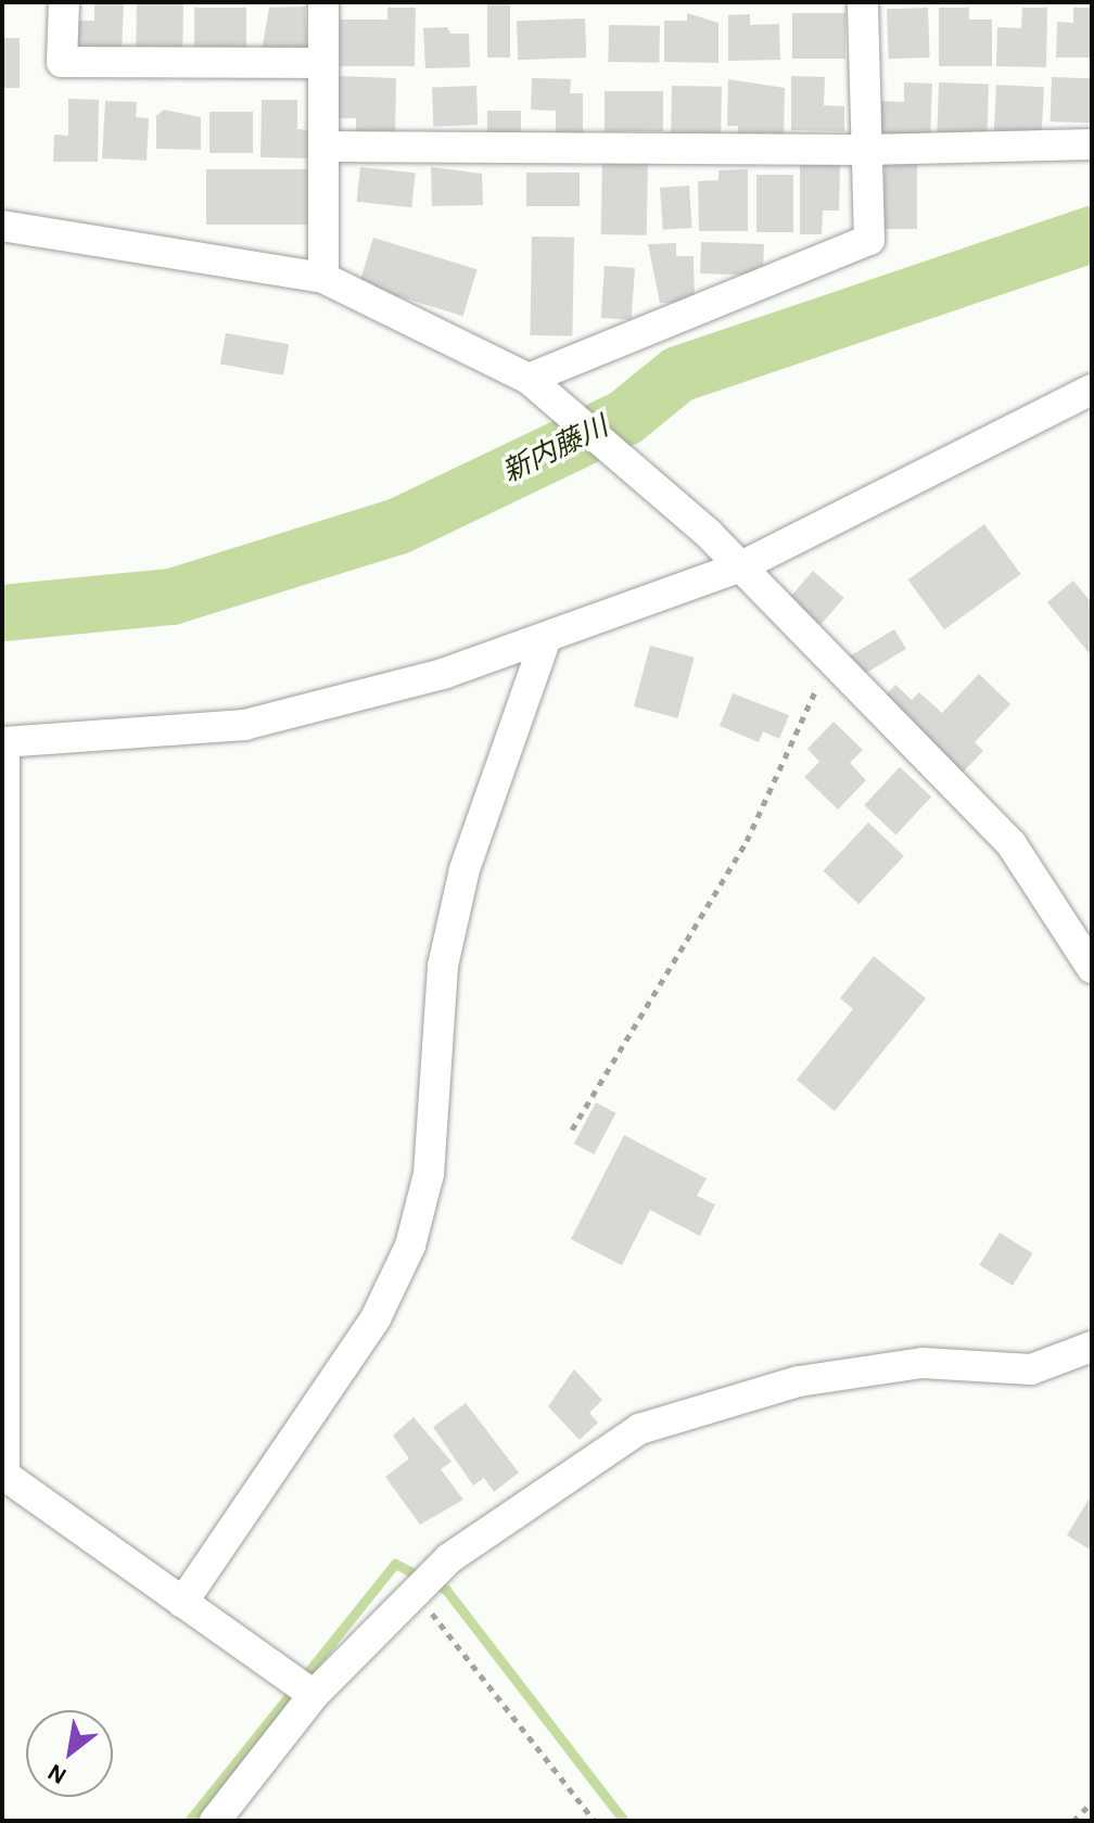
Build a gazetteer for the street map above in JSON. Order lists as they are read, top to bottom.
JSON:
{
  "water": ["新内藤川"],
  "north": "bottom left"
}
